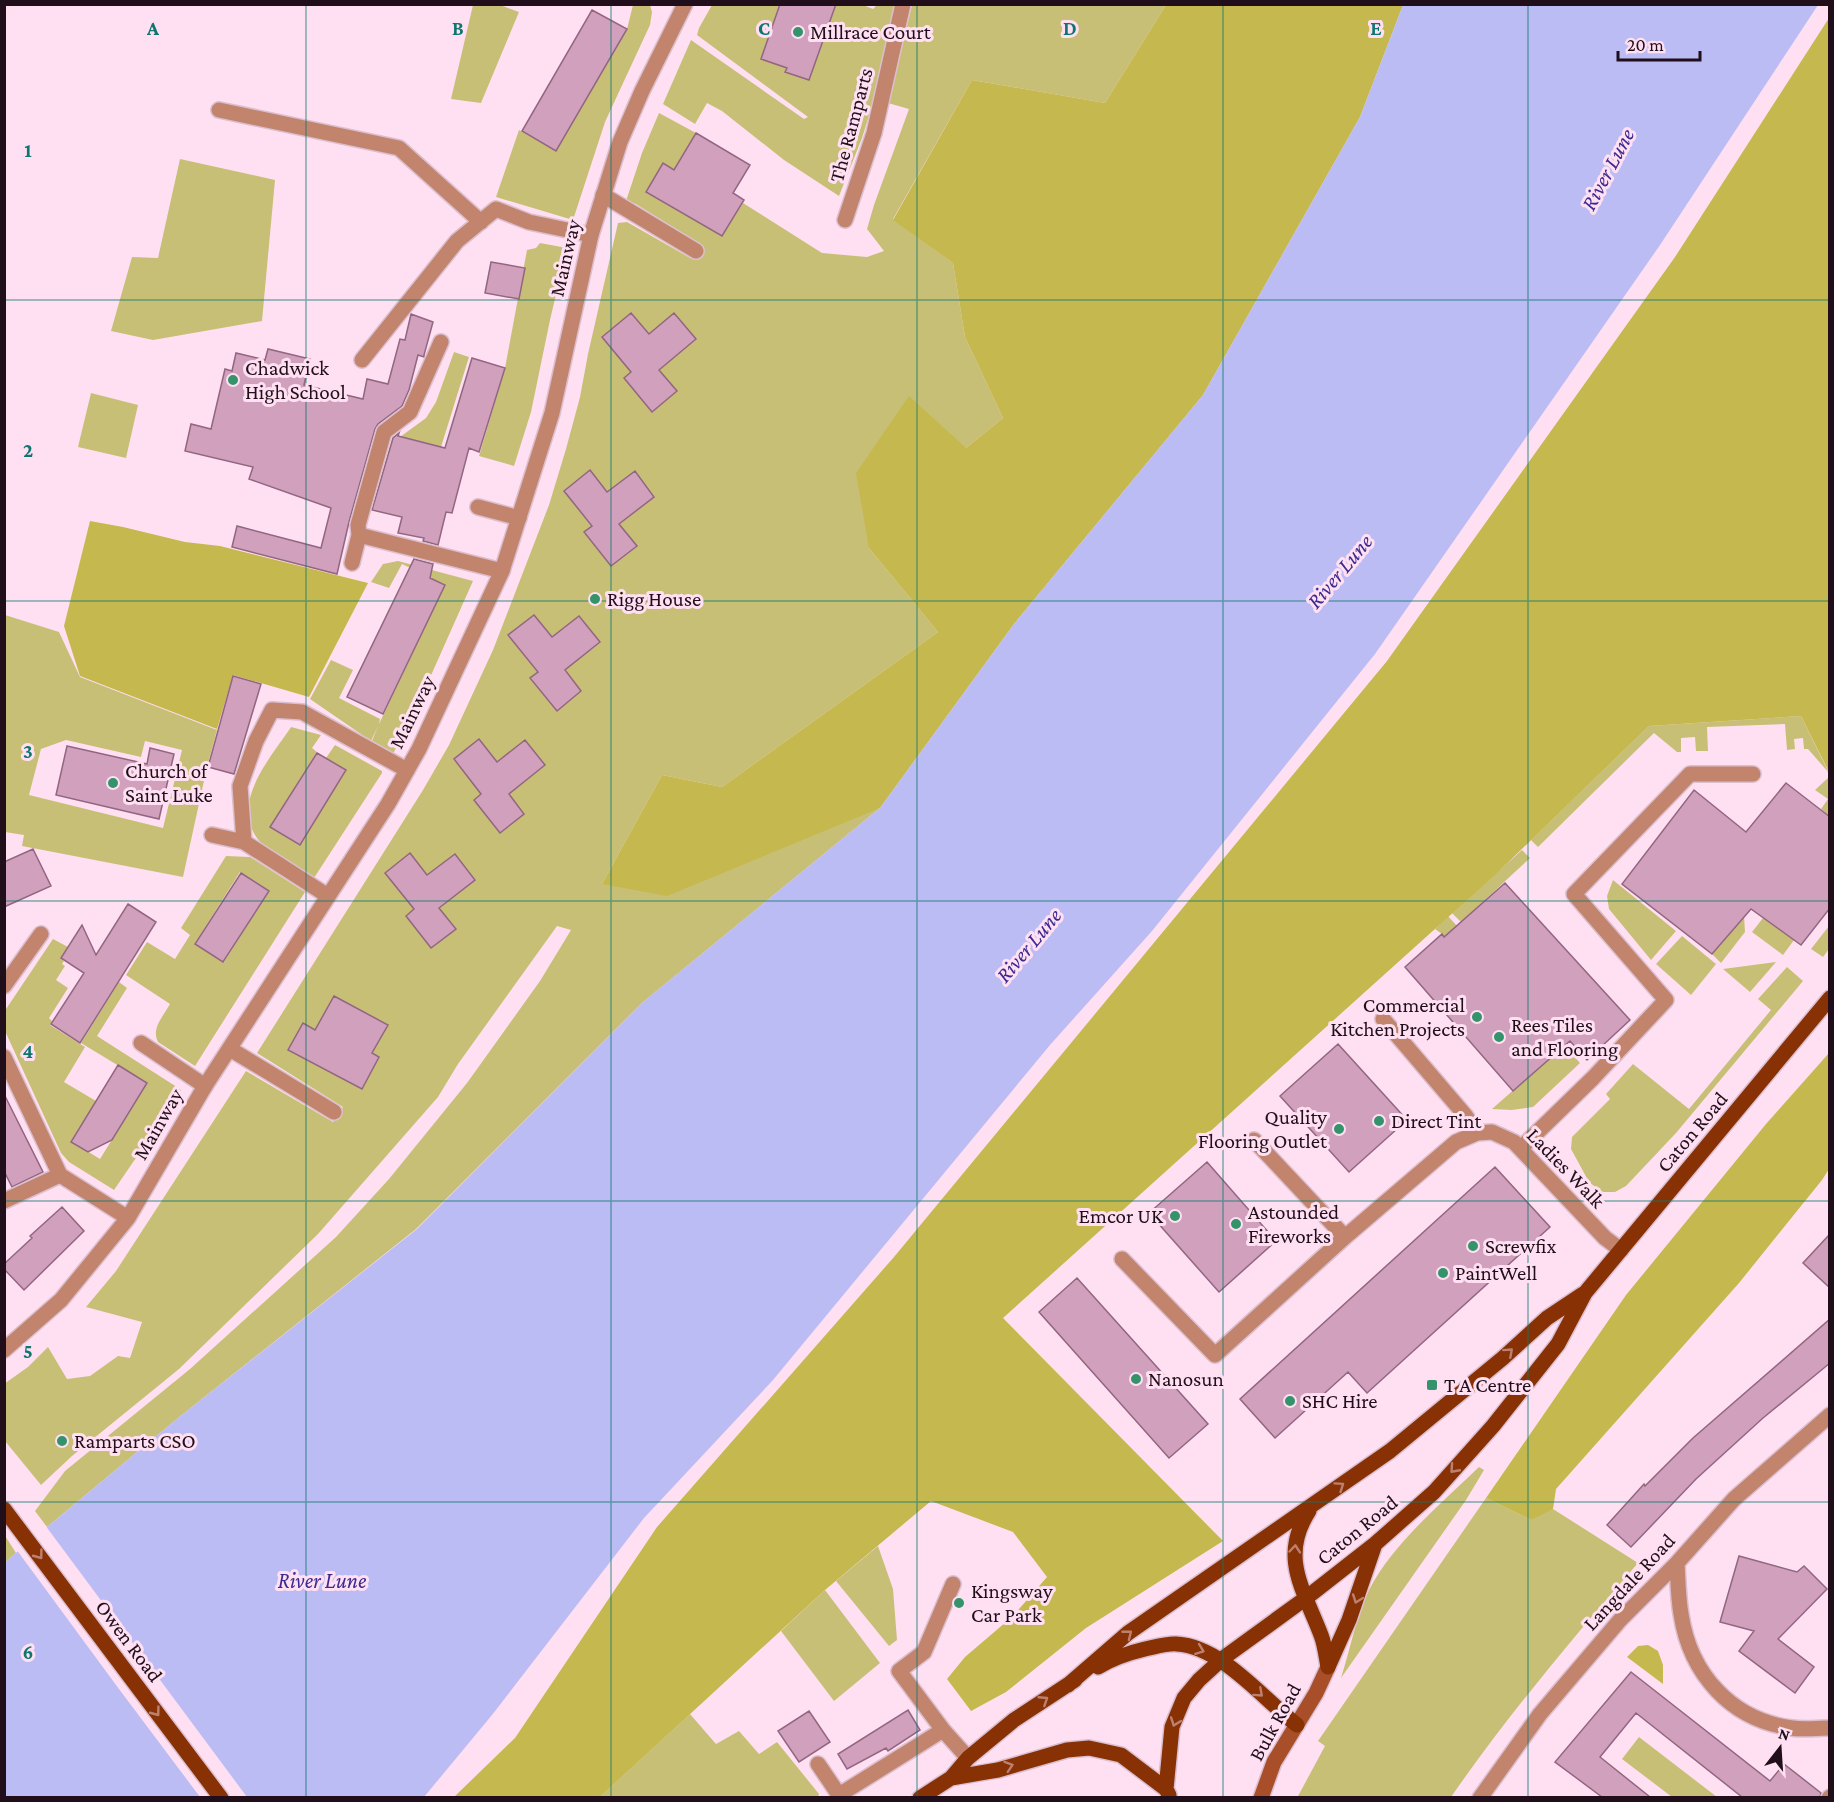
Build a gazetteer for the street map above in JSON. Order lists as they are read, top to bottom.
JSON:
{
  "streets": {
    "main road": ["Caton Road", "Owen Road"],
    "street": [
      "The Ramparts",
      "Mainway",
      "Ladies Walk",
      "Langdale Road",
      "Bulk Road"
    ]
  },
  "crossings": [
    ["Caton Road", "Ladies Walk"]
  ],
  "one_way": ["Owen Road"],
  "water": ["River Lune"],
  "places": {
    "other": [
      "Millrace Court",
      "Chadwick High School",
      "Rigg House",
      "Church of Saint Luke",
      "Commercial Kitchen Projects",
      "Rees Tiles and Flooring",
      "Direct Tint",
      "Quality Flooring Outlet",
      "Emcor UK",
      "Astounded Fireworks",
      "Screwfix",
      "PaintWell",
      "Nanosun",
      "SHC Hire",
      "Ramparts CSO",
      "Kingsway Car Park"
    ],
    "transit": ["T A Centre"]
  },
  "scale_bar": "20 m",
  "north": "top",
  "grid": {
    "columns": [
      "A",
      "B",
      "C",
      "D",
      "E"
    ],
    "rows": [
      "1",
      "2",
      "3",
      "4",
      "5",
      "6"
    ]
  }
}
